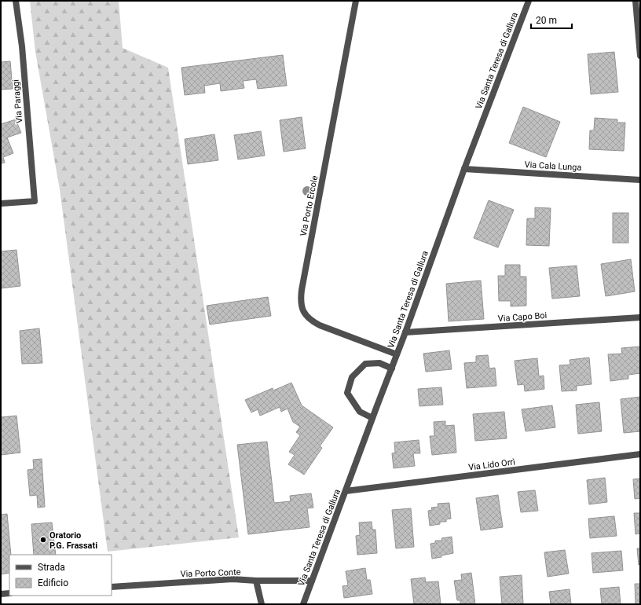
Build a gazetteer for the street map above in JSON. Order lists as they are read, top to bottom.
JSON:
{
  "streets": {
    "street": [
      "Via Santa Teresa di Gallura",
      "Via Paraggi",
      "Via Cala Lunga",
      "Via Porto Ercole",
      "Via Capo Boi",
      "Via Lido Orrì",
      "Via Porto Conte"
    ]
  },
  "crossings": [
    ["Via Santa Teresa di Gallura", "Via Cala Lunga"],
    ["Via Santa Teresa di Gallura", "Via Porto Ercole"],
    ["Via Santa Teresa di Gallura", "Via Capo Boi"],
    ["Via Santa Teresa di Gallura", "Via Lido Orrì"],
    ["Via Santa Teresa di Gallura", "Via Porto Conte"]
  ],
  "places": ["Oratorio P.G. Frassati"],
  "legend": ["Strada", "Edificio"],
  "scale_bar": "20 m"
}
